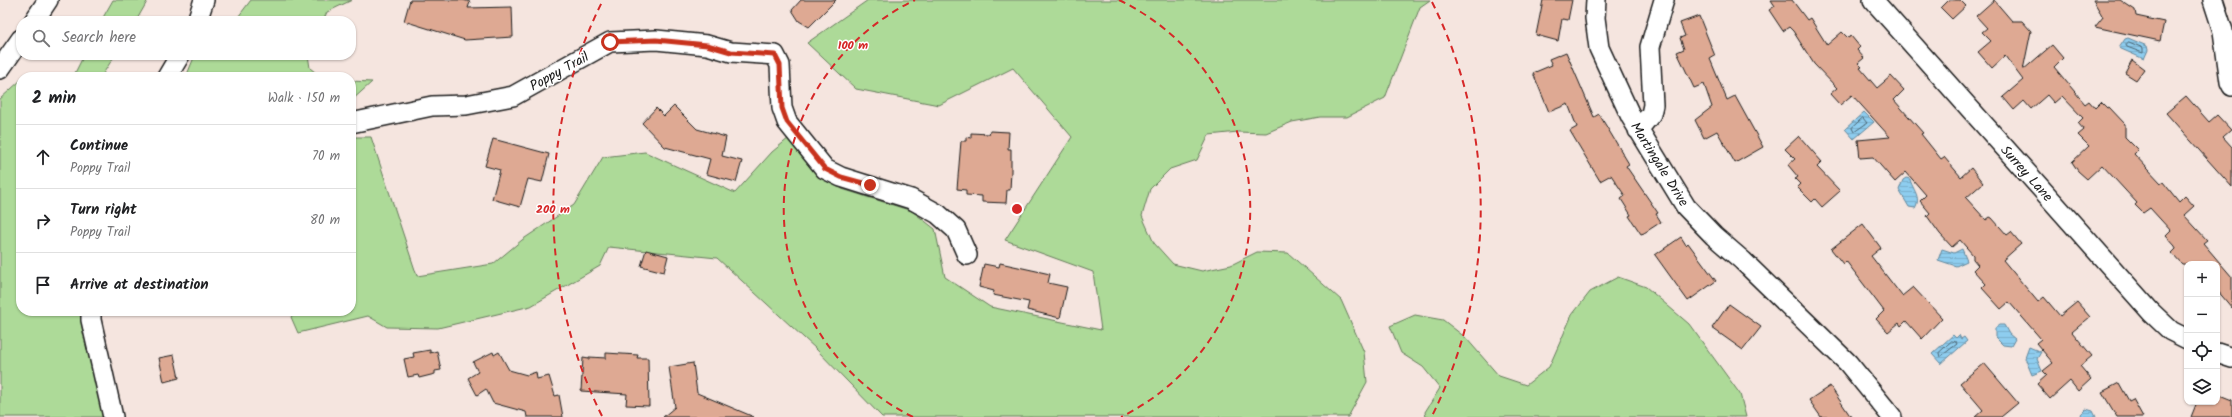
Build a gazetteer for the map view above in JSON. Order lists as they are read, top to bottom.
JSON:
{
  "streets": {
    "street": ["Poppy Trail", "Martingale Drive", "Surrey Lane"]
  },
  "page": {
    "search": "Search here",
    "heading": ["2 min", "Walk · 150 m"],
    "list": [
      ["Continue", "Poppy Trail", "70 m"],
      ["Turn right", "Poppy Trail", "80 m"],
      "Arrive at destination"
    ],
    "map_buttons": ["+", "−"]
  },
  "rings": ["100 m", "200 m"]
}
